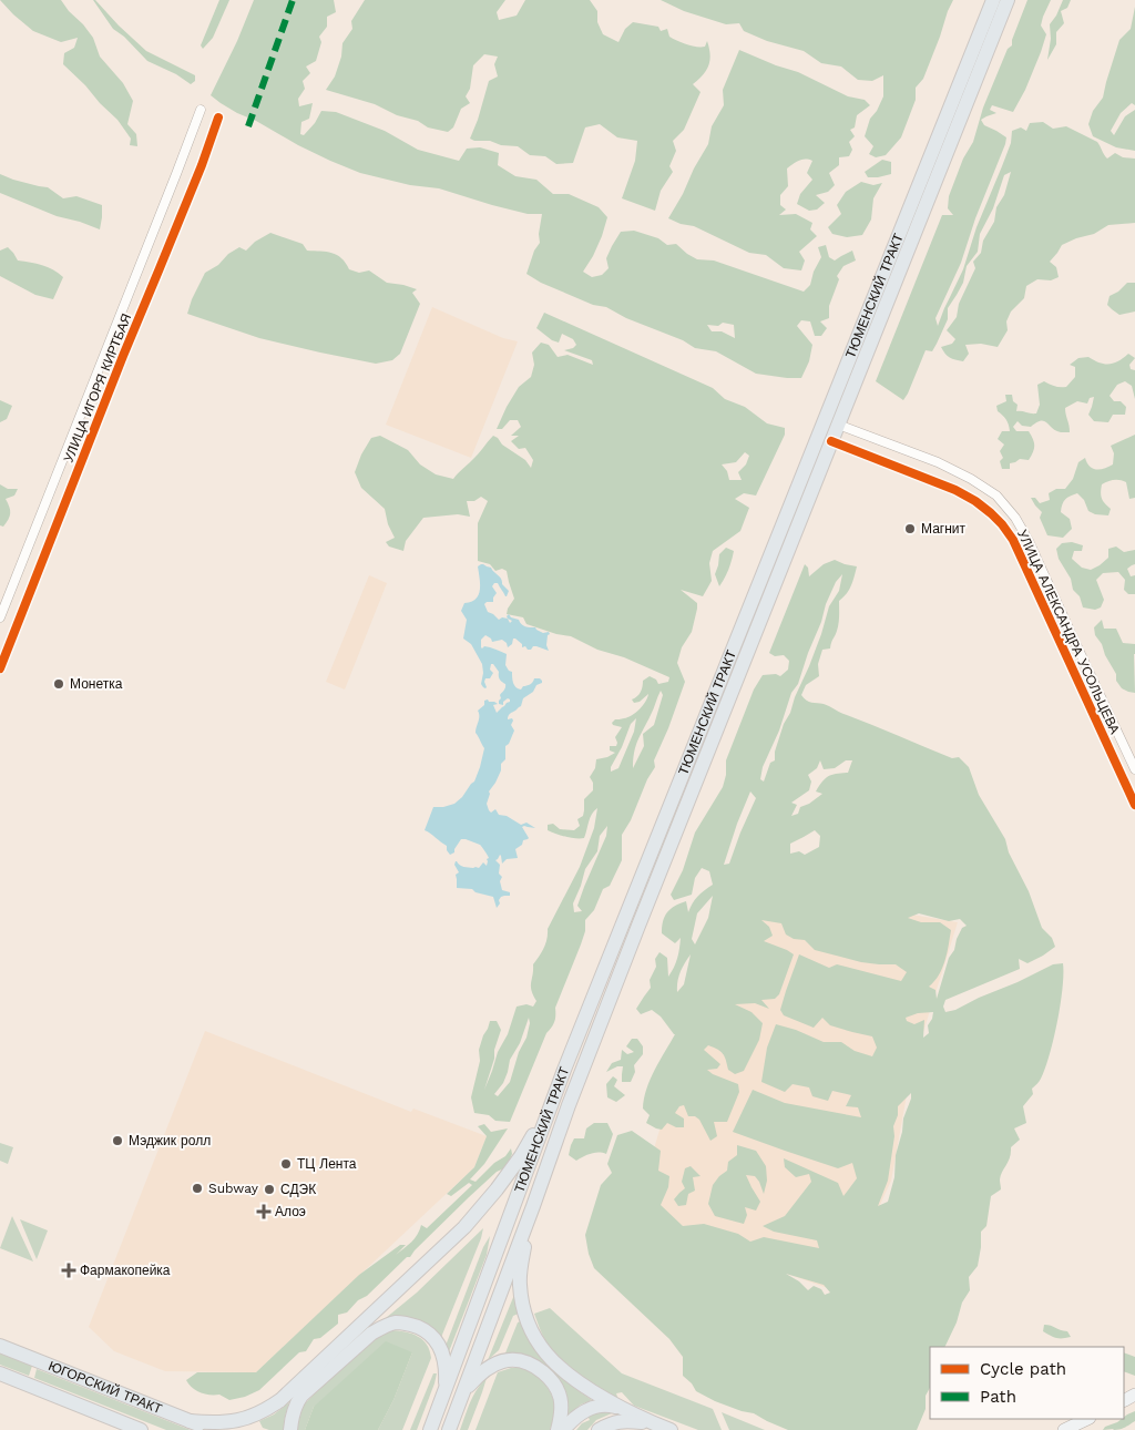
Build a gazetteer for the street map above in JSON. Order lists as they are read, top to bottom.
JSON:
{
  "streets": {
    "main road": ["ТЮМЕНСКИЙ ТРАКТ", "ЮГОРСКИЙ ТРАКТ"],
    "street": ["УЛИЦА ИГОРЯ КИРТБАЯ", "УЛИЦА АЛЕКСАНДРА УСОЛЬЦЕВА"]
  },
  "crossings": [
    ["ТЮМЕНСКИЙ ТРАКТ", "УЛИЦА АЛЕКСАНДРА УСОЛЬЦЕВА"]
  ],
  "places": {
    "other": [
      "Магнит",
      "Монетка",
      "Мэджик ролл",
      "ТЦ Лента",
      "Subway",
      "СДЭК"
    ],
    "health": ["Алоэ", "Фармакопейка"]
  },
  "legend": ["Cycle path", "Path"]
}
